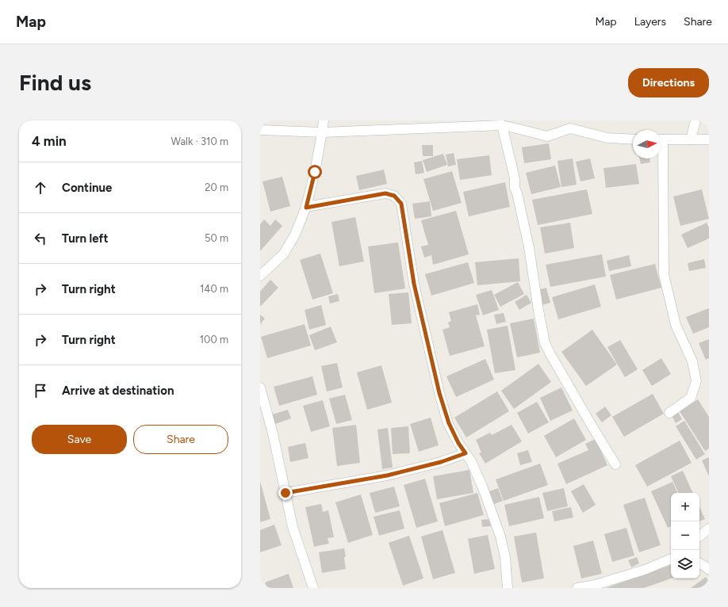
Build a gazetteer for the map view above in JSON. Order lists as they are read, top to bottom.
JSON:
{
  "north": "right",
  "page": {
    "header": "Map",
    "nav": ["Map", "Layers", "Share"],
    "buttons": [
      "Directions",
      ["Save", "Share"]
    ],
    "title": "Find us",
    "heading": ["4 min", "Walk · 310 m"],
    "list": [
      ["Continue", "20 m"],
      ["Turn left", "50 m"],
      ["Turn right", "140 m"],
      ["Turn right", "100 m"],
      "Arrive at destination"
    ],
    "map_buttons": ["+", "−"]
  }
}
